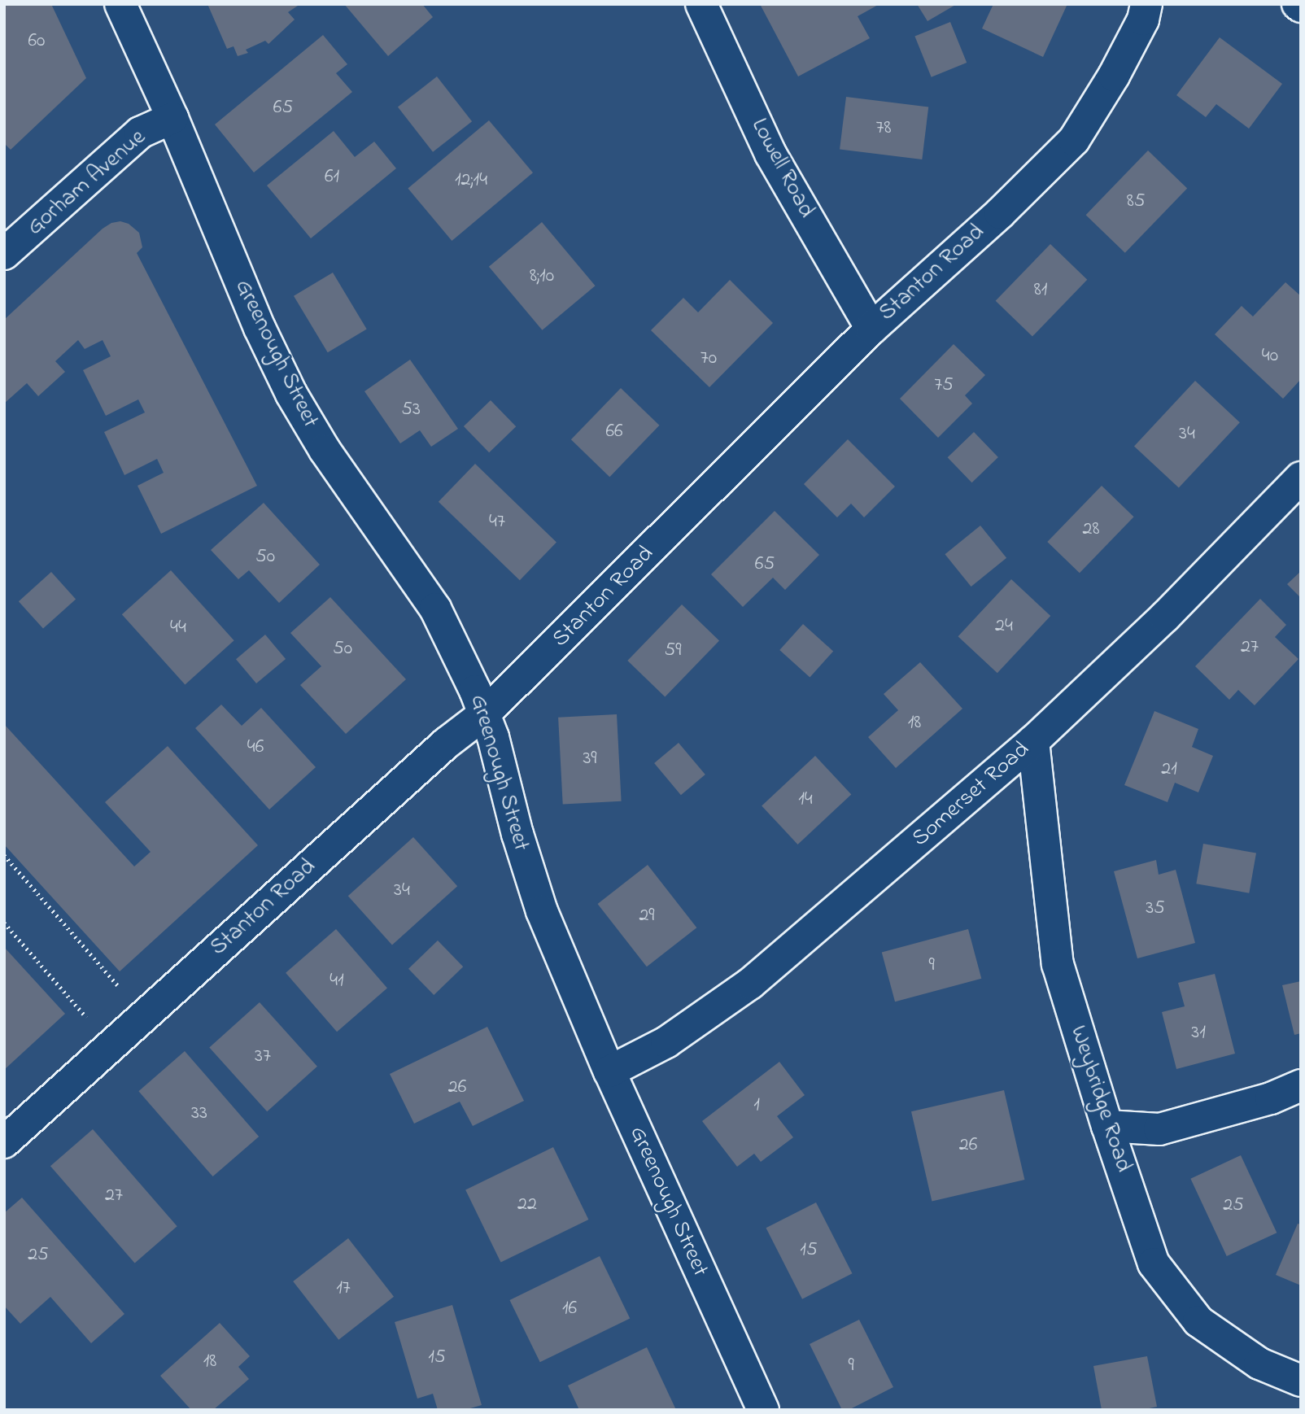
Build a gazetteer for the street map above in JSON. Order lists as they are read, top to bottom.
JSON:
{
  "streets": {
    "street": [
      "Lowell Road",
      "Gorham Avenue",
      "Stanton Road",
      "Greenough Street",
      "Somerset Road",
      "Weybridge Road"
    ]
  },
  "crossings": [
    ["Lowell Road", "Stanton Road"],
    ["Gorham Avenue", "Greenough Street"],
    ["Stanton Road", "Greenough Street"],
    ["Greenough Street", "Somerset Road"],
    ["Somerset Road", "Weybridge Road"]
  ],
  "house_numbers": [
    "60",
    "65",
    "78",
    "61",
    "12;14",
    "85",
    "8;10",
    "81",
    "40",
    "70",
    "75",
    "53",
    "66",
    "34",
    "47",
    "28",
    "50",
    "65",
    "24",
    "44",
    "27",
    "50",
    "59",
    "18",
    "46",
    "39",
    "21",
    "14",
    "34",
    "35",
    "29",
    "9",
    "41",
    "31",
    "37",
    "26",
    "1",
    "33",
    "26",
    "27",
    "22",
    "25",
    "15",
    "25",
    "17",
    "16",
    "15",
    "18",
    "9"
  ]
}
